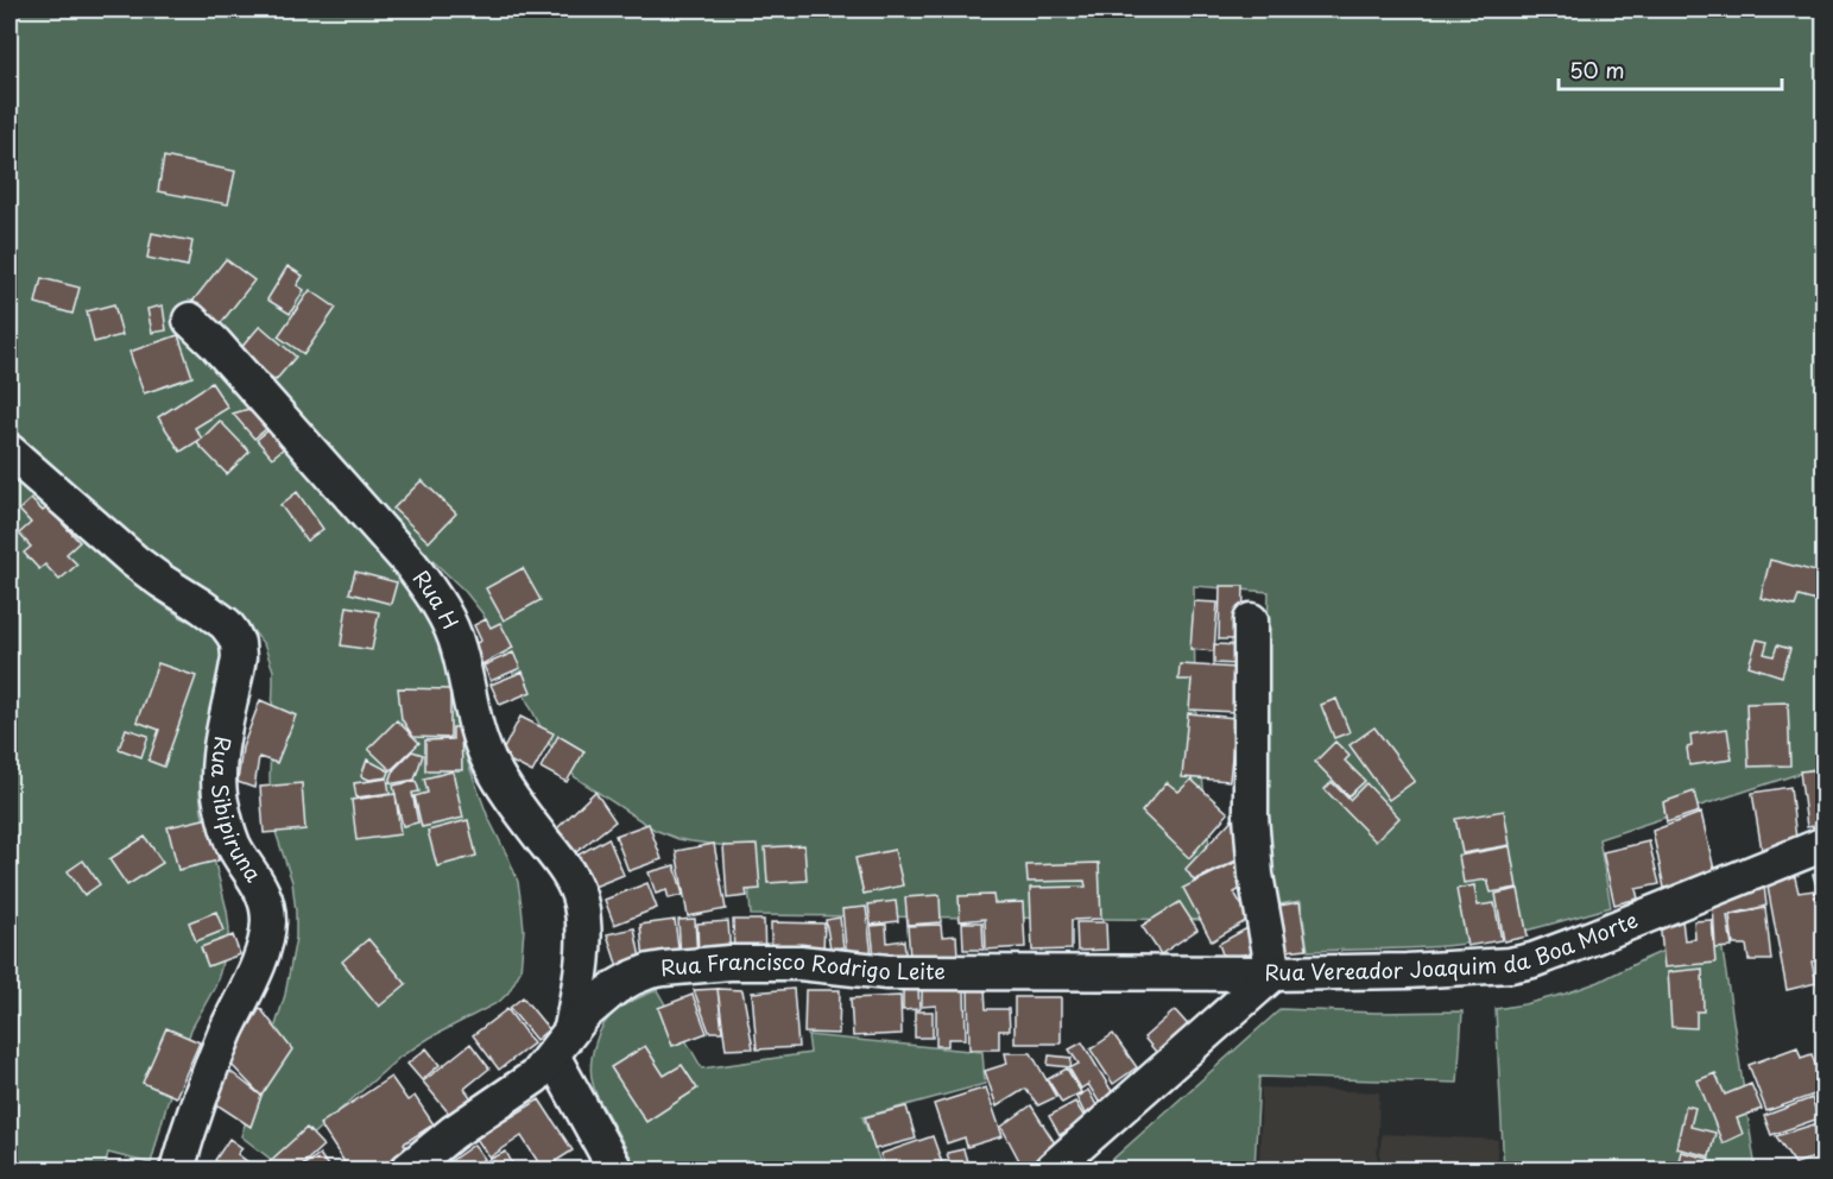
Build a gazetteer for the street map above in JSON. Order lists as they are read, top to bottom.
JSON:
{
  "streets": {
    "street": [
      "Rua H",
      "Rua Sibipiruna",
      "Rua Vereador Joaquim da Boa Morte",
      "Rua Francisco Rodrigo Leite"
    ]
  },
  "crossings": [
    ["Rua H", "Rua Francisco Rodrigo Leite"],
    ["Rua Vereador Joaquim da Boa Morte", "Rua Francisco Rodrigo Leite"]
  ],
  "scale_bar": "50 m"
}
